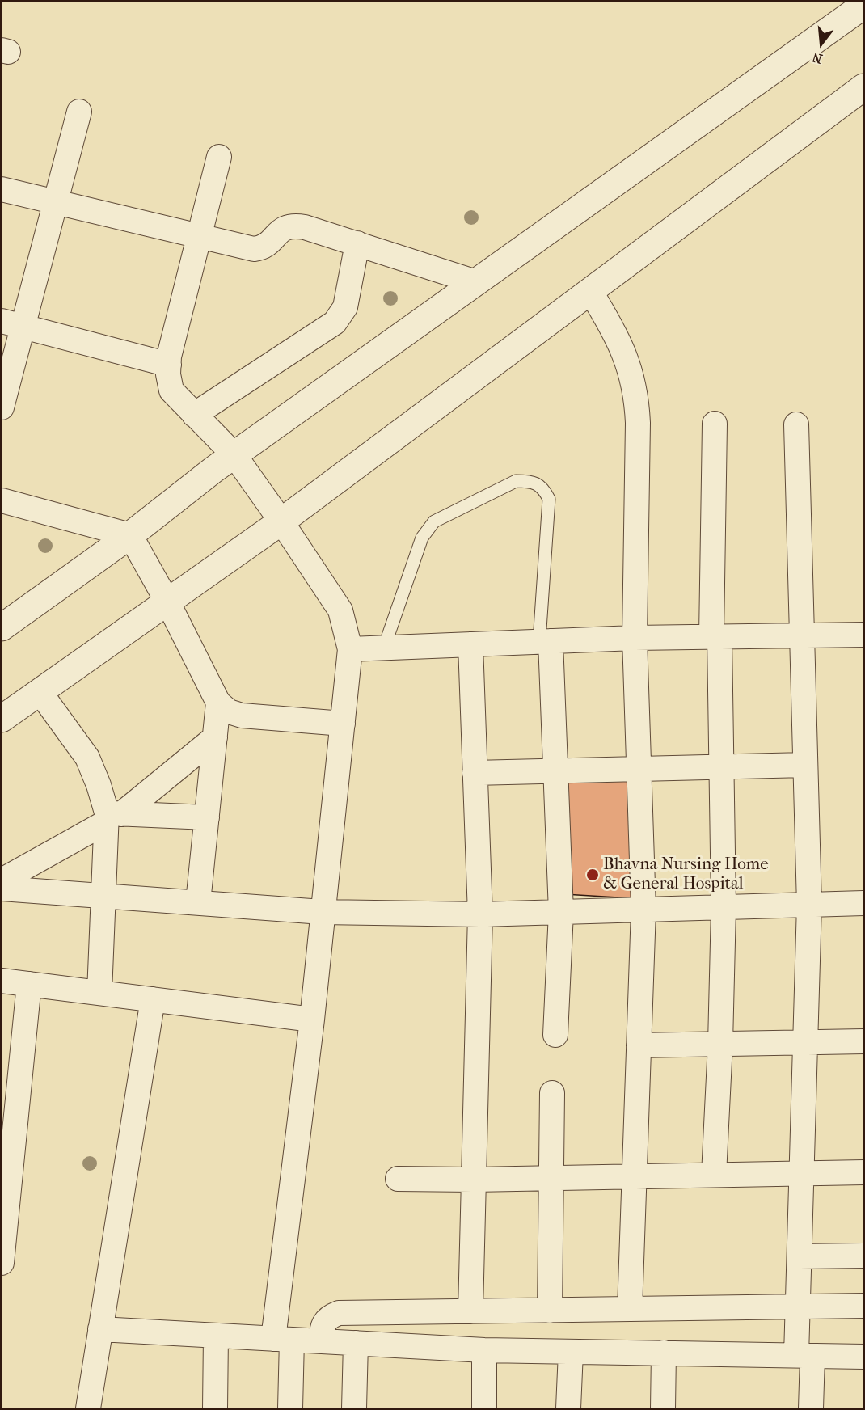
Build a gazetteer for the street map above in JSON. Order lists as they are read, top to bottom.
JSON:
{
  "places": ["Bhavna Nursing Home & General Hospital"],
  "north": "bottom"
}
